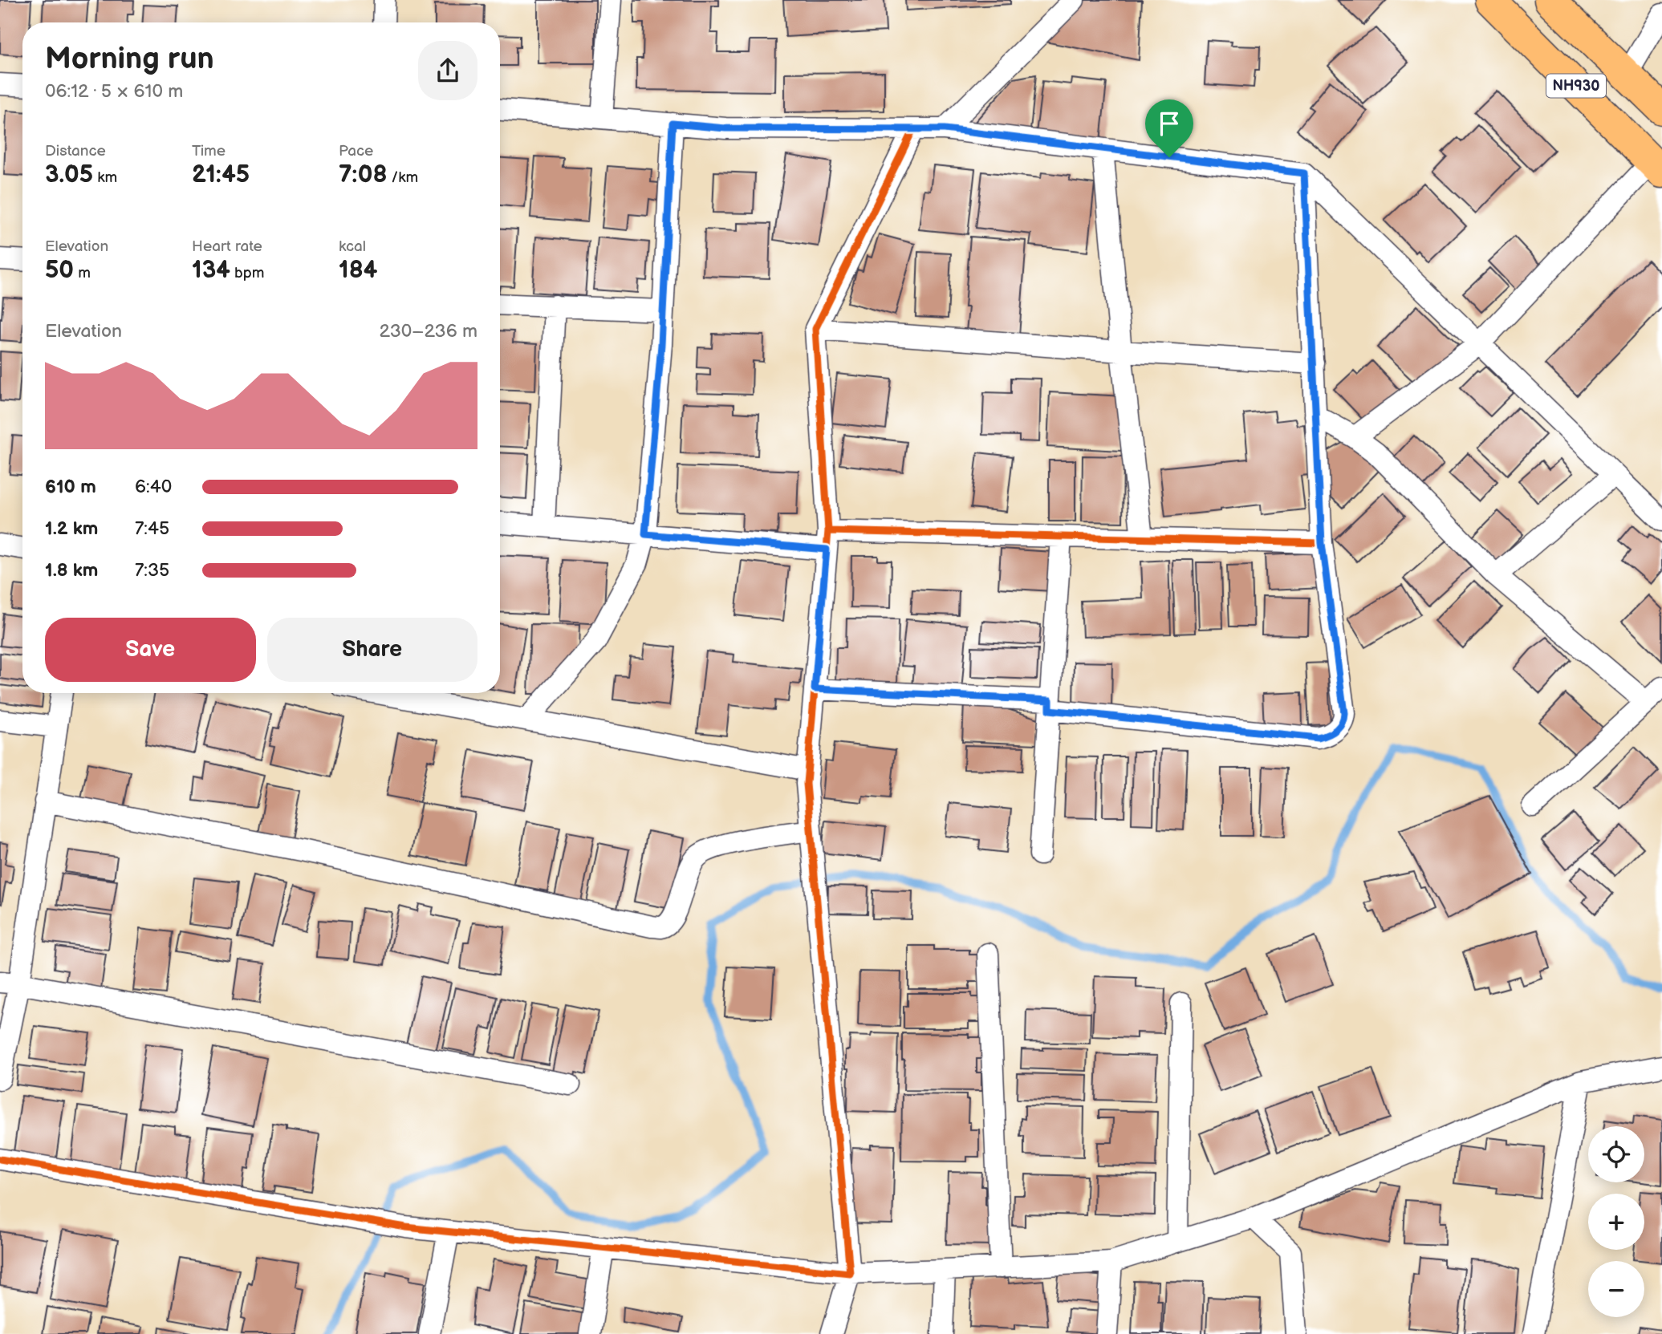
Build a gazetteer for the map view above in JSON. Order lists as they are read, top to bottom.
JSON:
{
  "streets": {
    "highway": ["NH930"]
  },
  "page": {
    "heading": ["Morning run", "06:12 · 5 × 610 m"],
    "stats": [
      ["Distance", "3.05 km"],
      ["Time", "21:45"],
      ["Pace", "7:08 /km"],
      ["Elevation", "50 m"],
      ["Heart rate", "134 bpm"],
      ["kcal", "184"]
    ],
    "chart": ["Elevation", "230–236 m"],
    "list": [
      {
        "name": "610 m",
        "note": "6:40"
      },
      {
        "name": "1.2 km",
        "note": "7:45"
      },
      {
        "name": "1.8 km",
        "note": "7:35"
      }
    ],
    "buttons": ["Save", "Share"],
    "map_buttons": ["+", "−"]
  }
}
